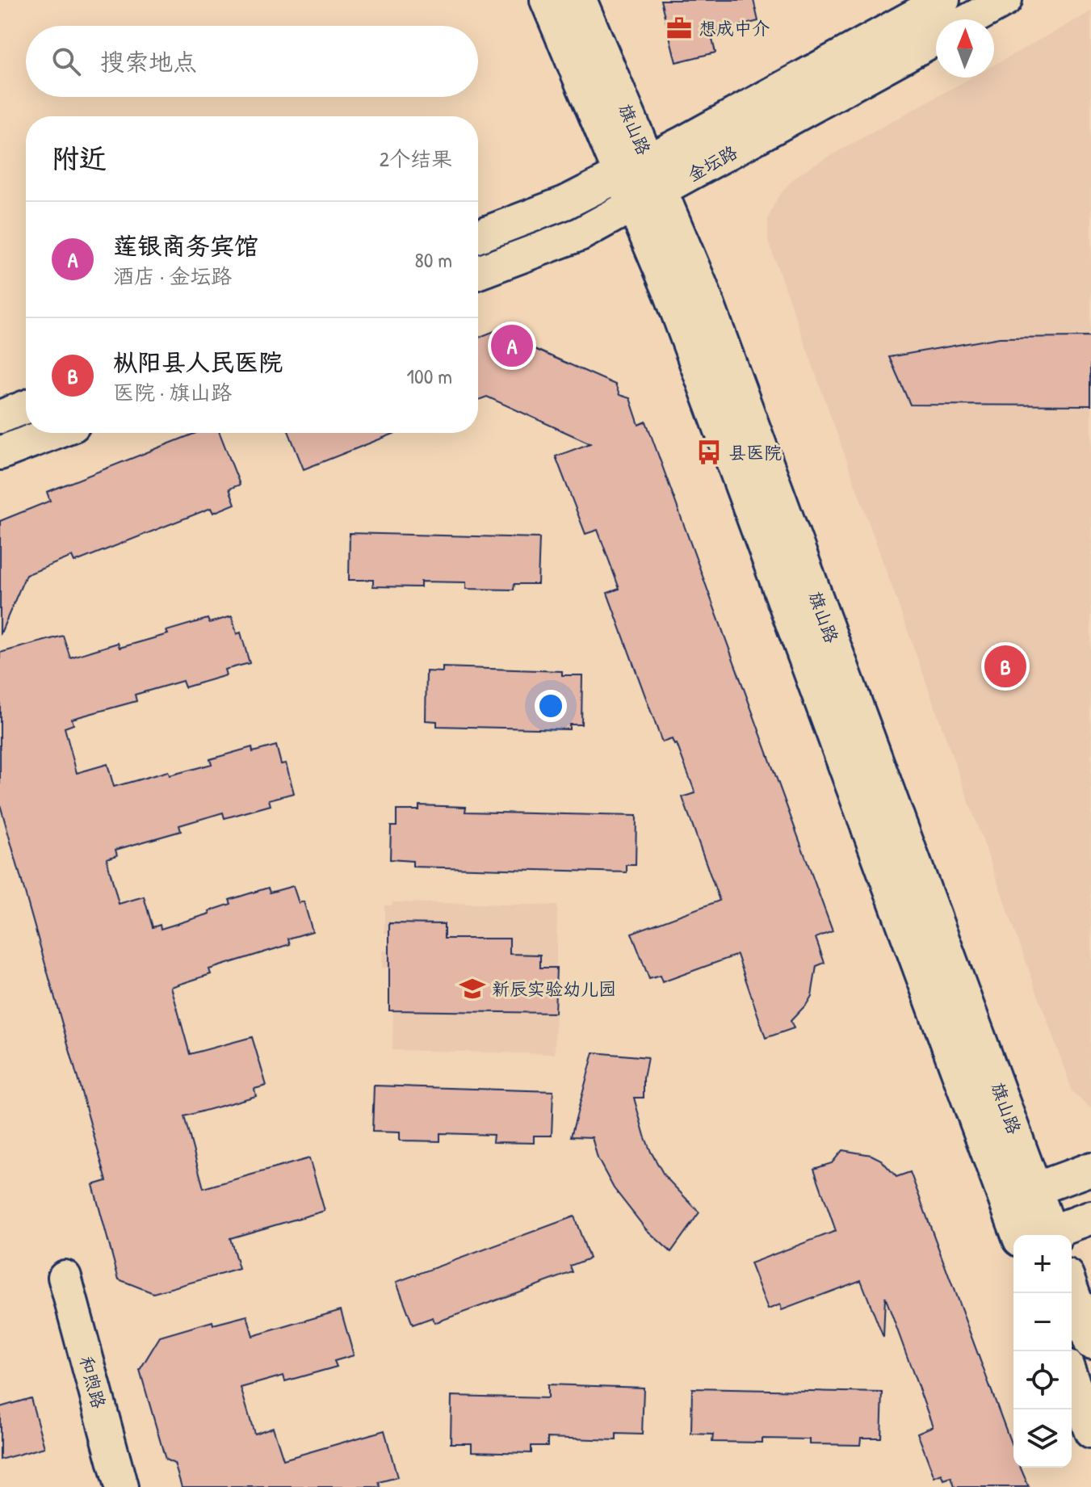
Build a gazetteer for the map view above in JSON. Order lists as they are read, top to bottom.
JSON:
{
  "streets": {
    "main road": ["旗山路", "金坛路", "和煦路"]
  },
  "crossings": [
    ["旗山路", "金坛路"]
  ],
  "places": {
    "office": ["想成中介"],
    "bus stop": ["县医院"],
    "school or university": ["新辰实验幼儿园"]
  },
  "north": "top",
  "page": {
    "search": "搜索地点",
    "heading": ["附近", "2个结果"],
    "list": [
      {
        "mark": "A",
        "name": "莲银商务宾馆",
        "note": "酒店 · 金坛路",
        "value": "80 m"
      },
      {
        "mark": "B",
        "name": "枞阳县人民医院",
        "note": "医院 · 旗山路",
        "value": "100 m"
      }
    ],
    "pins": ["A", "B"],
    "map_buttons": ["+", "−"]
  }
}
